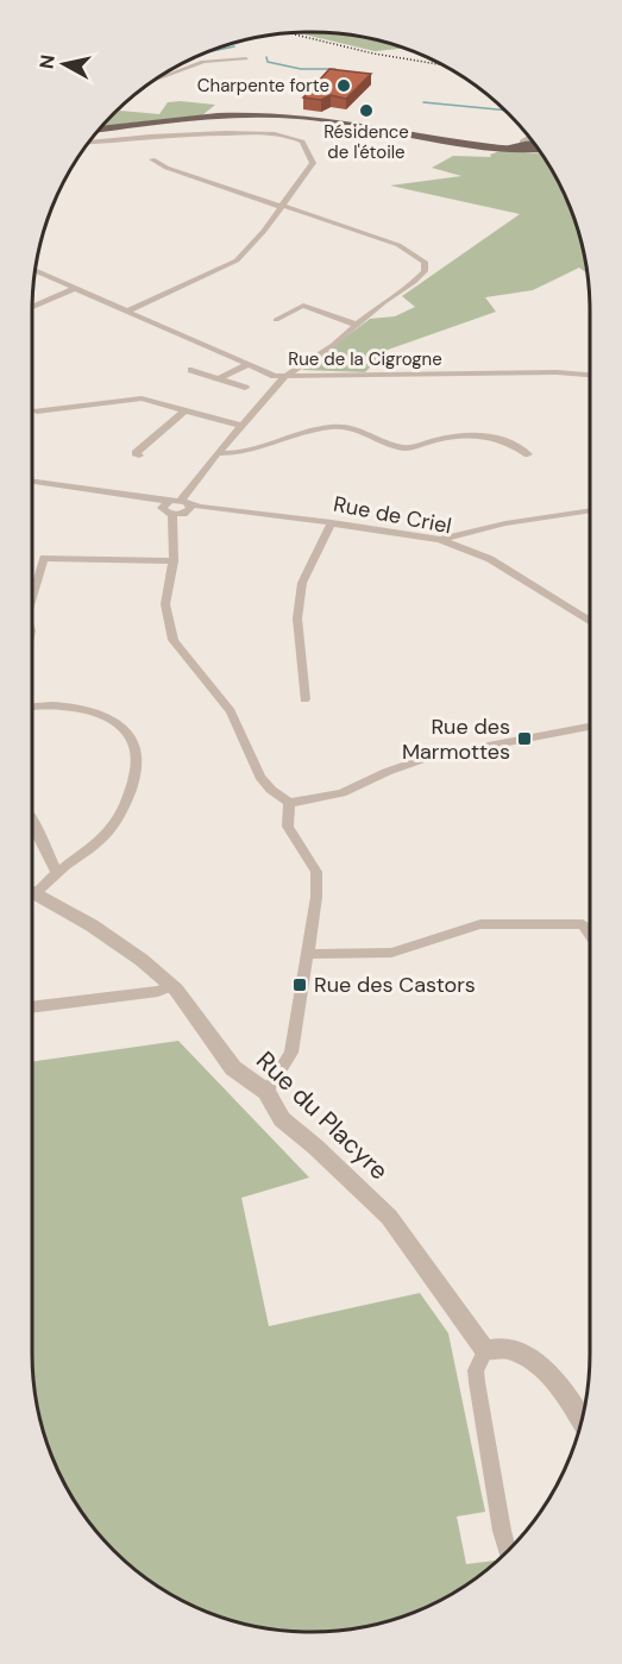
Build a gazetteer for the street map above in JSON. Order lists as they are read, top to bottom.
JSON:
{
  "streets": {
    "street": ["Rue de la Cigrogne", "Rue de Criel", "Rue du Placyre"]
  },
  "places": {
    "other": ["Charpente forte", "Résidence de l'étoile"],
    "transit": ["Rue des Marmottes", "Rue des Castors"]
  },
  "north": "left"
}
